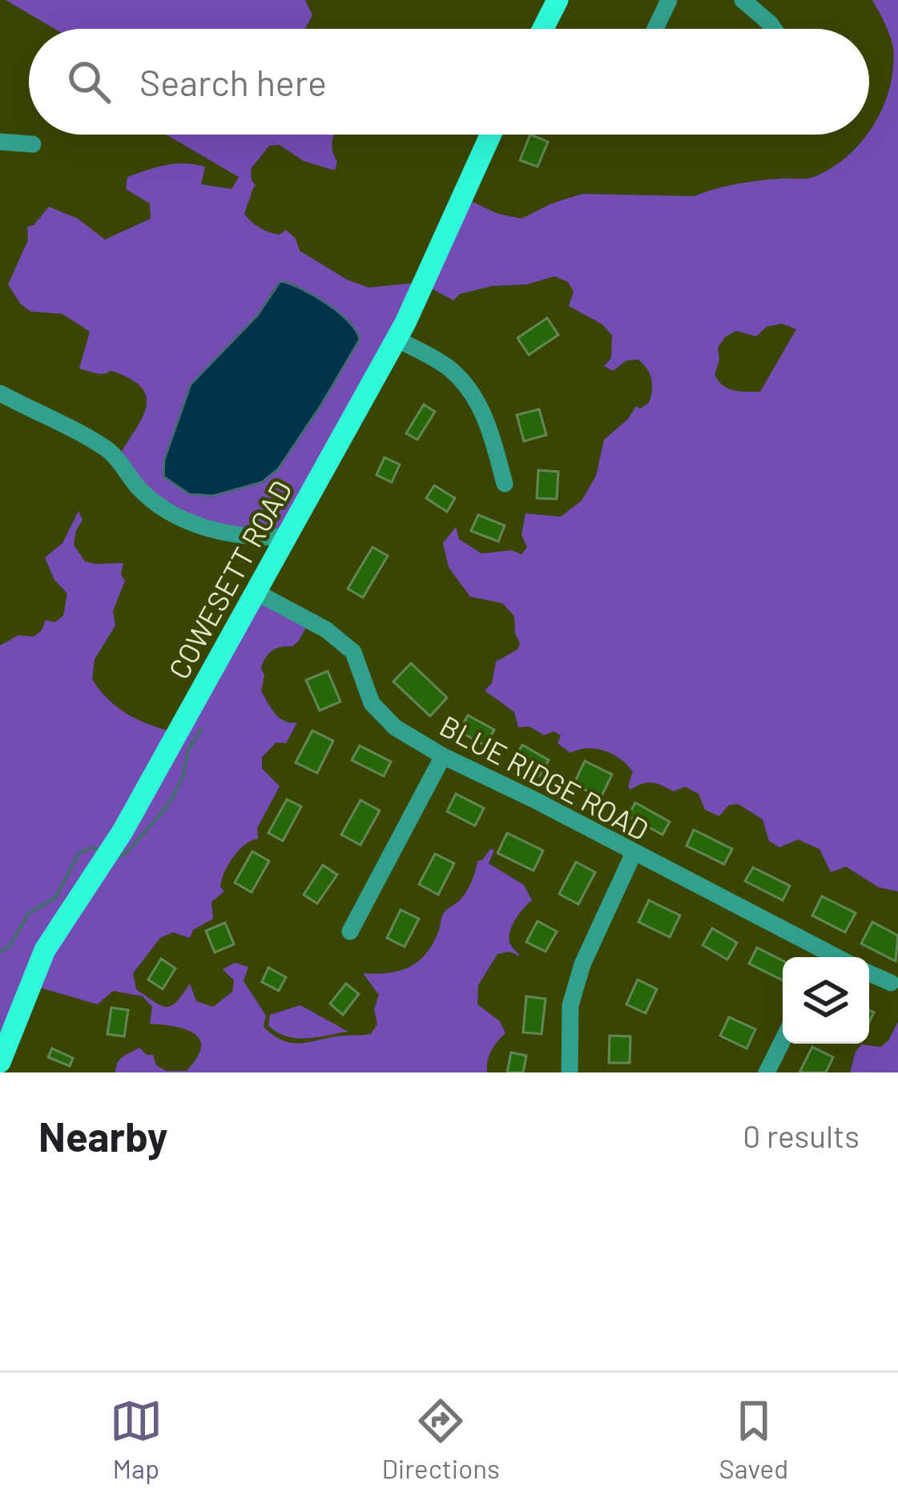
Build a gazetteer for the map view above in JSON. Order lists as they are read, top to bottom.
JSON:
{
  "streets": {
    "main road": ["COWESETT ROAD"],
    "street": ["BLUE RIDGE ROAD"]
  },
  "crossings": [
    ["COWESETT ROAD", "BLUE RIDGE ROAD"]
  ],
  "page": {
    "search": "Search here",
    "heading": ["Nearby", "0 results"],
    "nav": ["Map", "Directions", "Saved"]
  }
}
